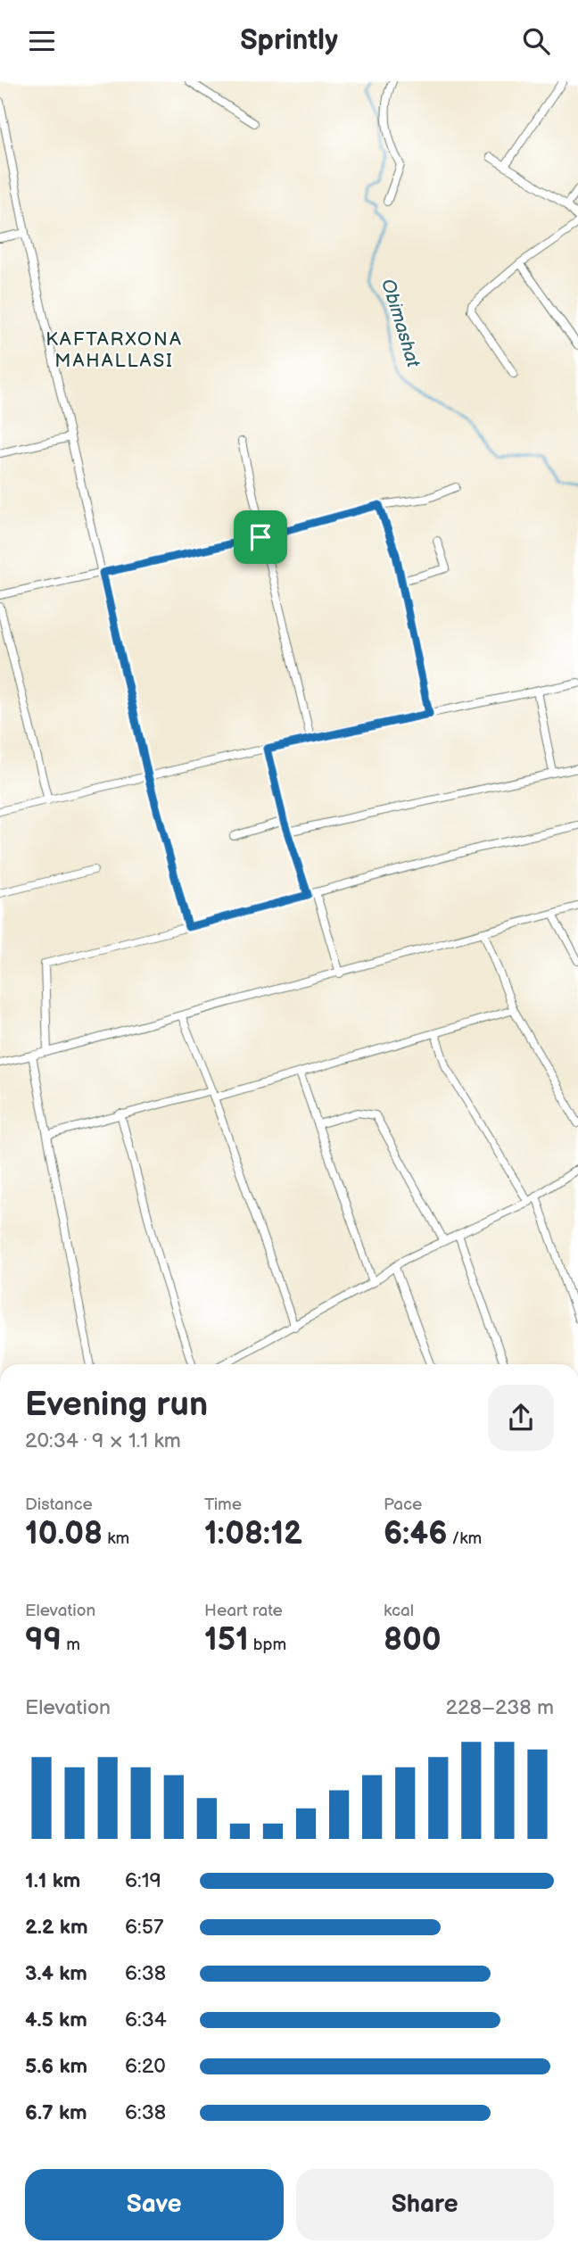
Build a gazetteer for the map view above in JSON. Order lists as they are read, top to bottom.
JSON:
{
  "districts": ["KAFTARXONA MAHALLASI"],
  "water": ["Obimashat"],
  "page": {
    "header": "Sprintly",
    "heading": ["Evening run", "20:34 · 9 × 1.1 km"],
    "stats": [
      ["Distance", "10.08 km"],
      ["Time", "1:08:12"],
      ["Pace", "6:46 /km"],
      ["Elevation", "99 m"],
      ["Heart rate", "151 bpm"],
      ["kcal", "800"]
    ],
    "chart": ["Elevation", "228–238 m"],
    "list": [
      {
        "name": "1.1 km",
        "note": "6:19"
      },
      {
        "name": "2.2 km",
        "note": "6:57"
      },
      {
        "name": "3.4 km",
        "note": "6:38"
      },
      {
        "name": "4.5 km",
        "note": "6:34"
      },
      {
        "name": "5.6 km",
        "note": "6:20"
      },
      {
        "name": "6.7 km",
        "note": "6:38"
      }
    ],
    "buttons": ["Save", "Share"]
  }
}
